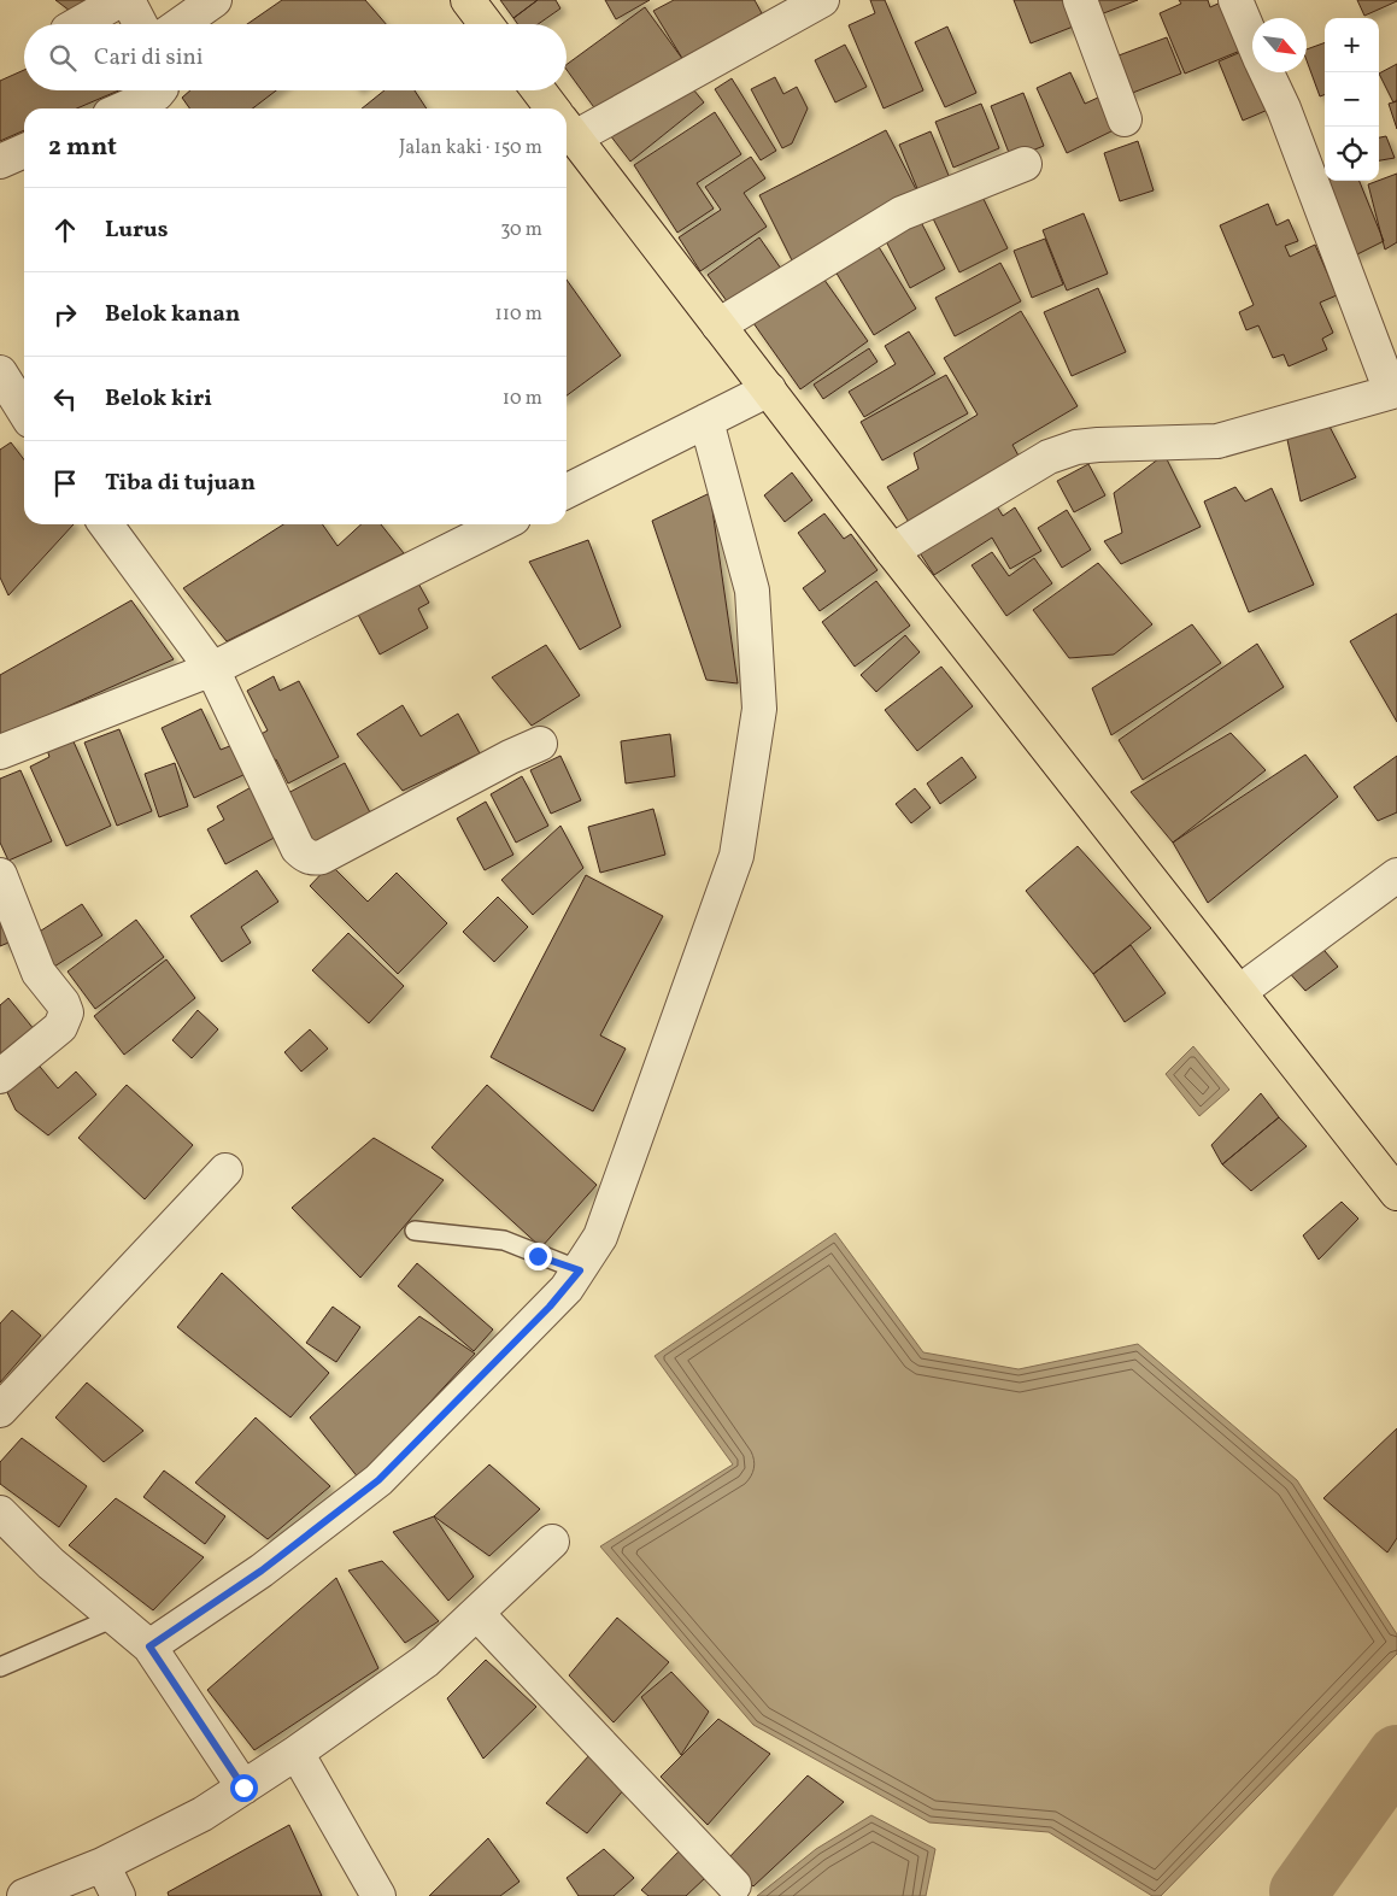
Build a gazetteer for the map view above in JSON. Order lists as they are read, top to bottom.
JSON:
{
  "north": "bottom right",
  "page": {
    "map_buttons": ["+", "−"],
    "search": "Cari di sini",
    "heading": ["2 mnt", "Jalan kaki · 150 m"],
    "list": [
      ["Lurus", "30 m"],
      ["Belok kanan", "110 m"],
      ["Belok kiri", "10 m"],
      "Tiba di tujuan"
    ]
  }
}
